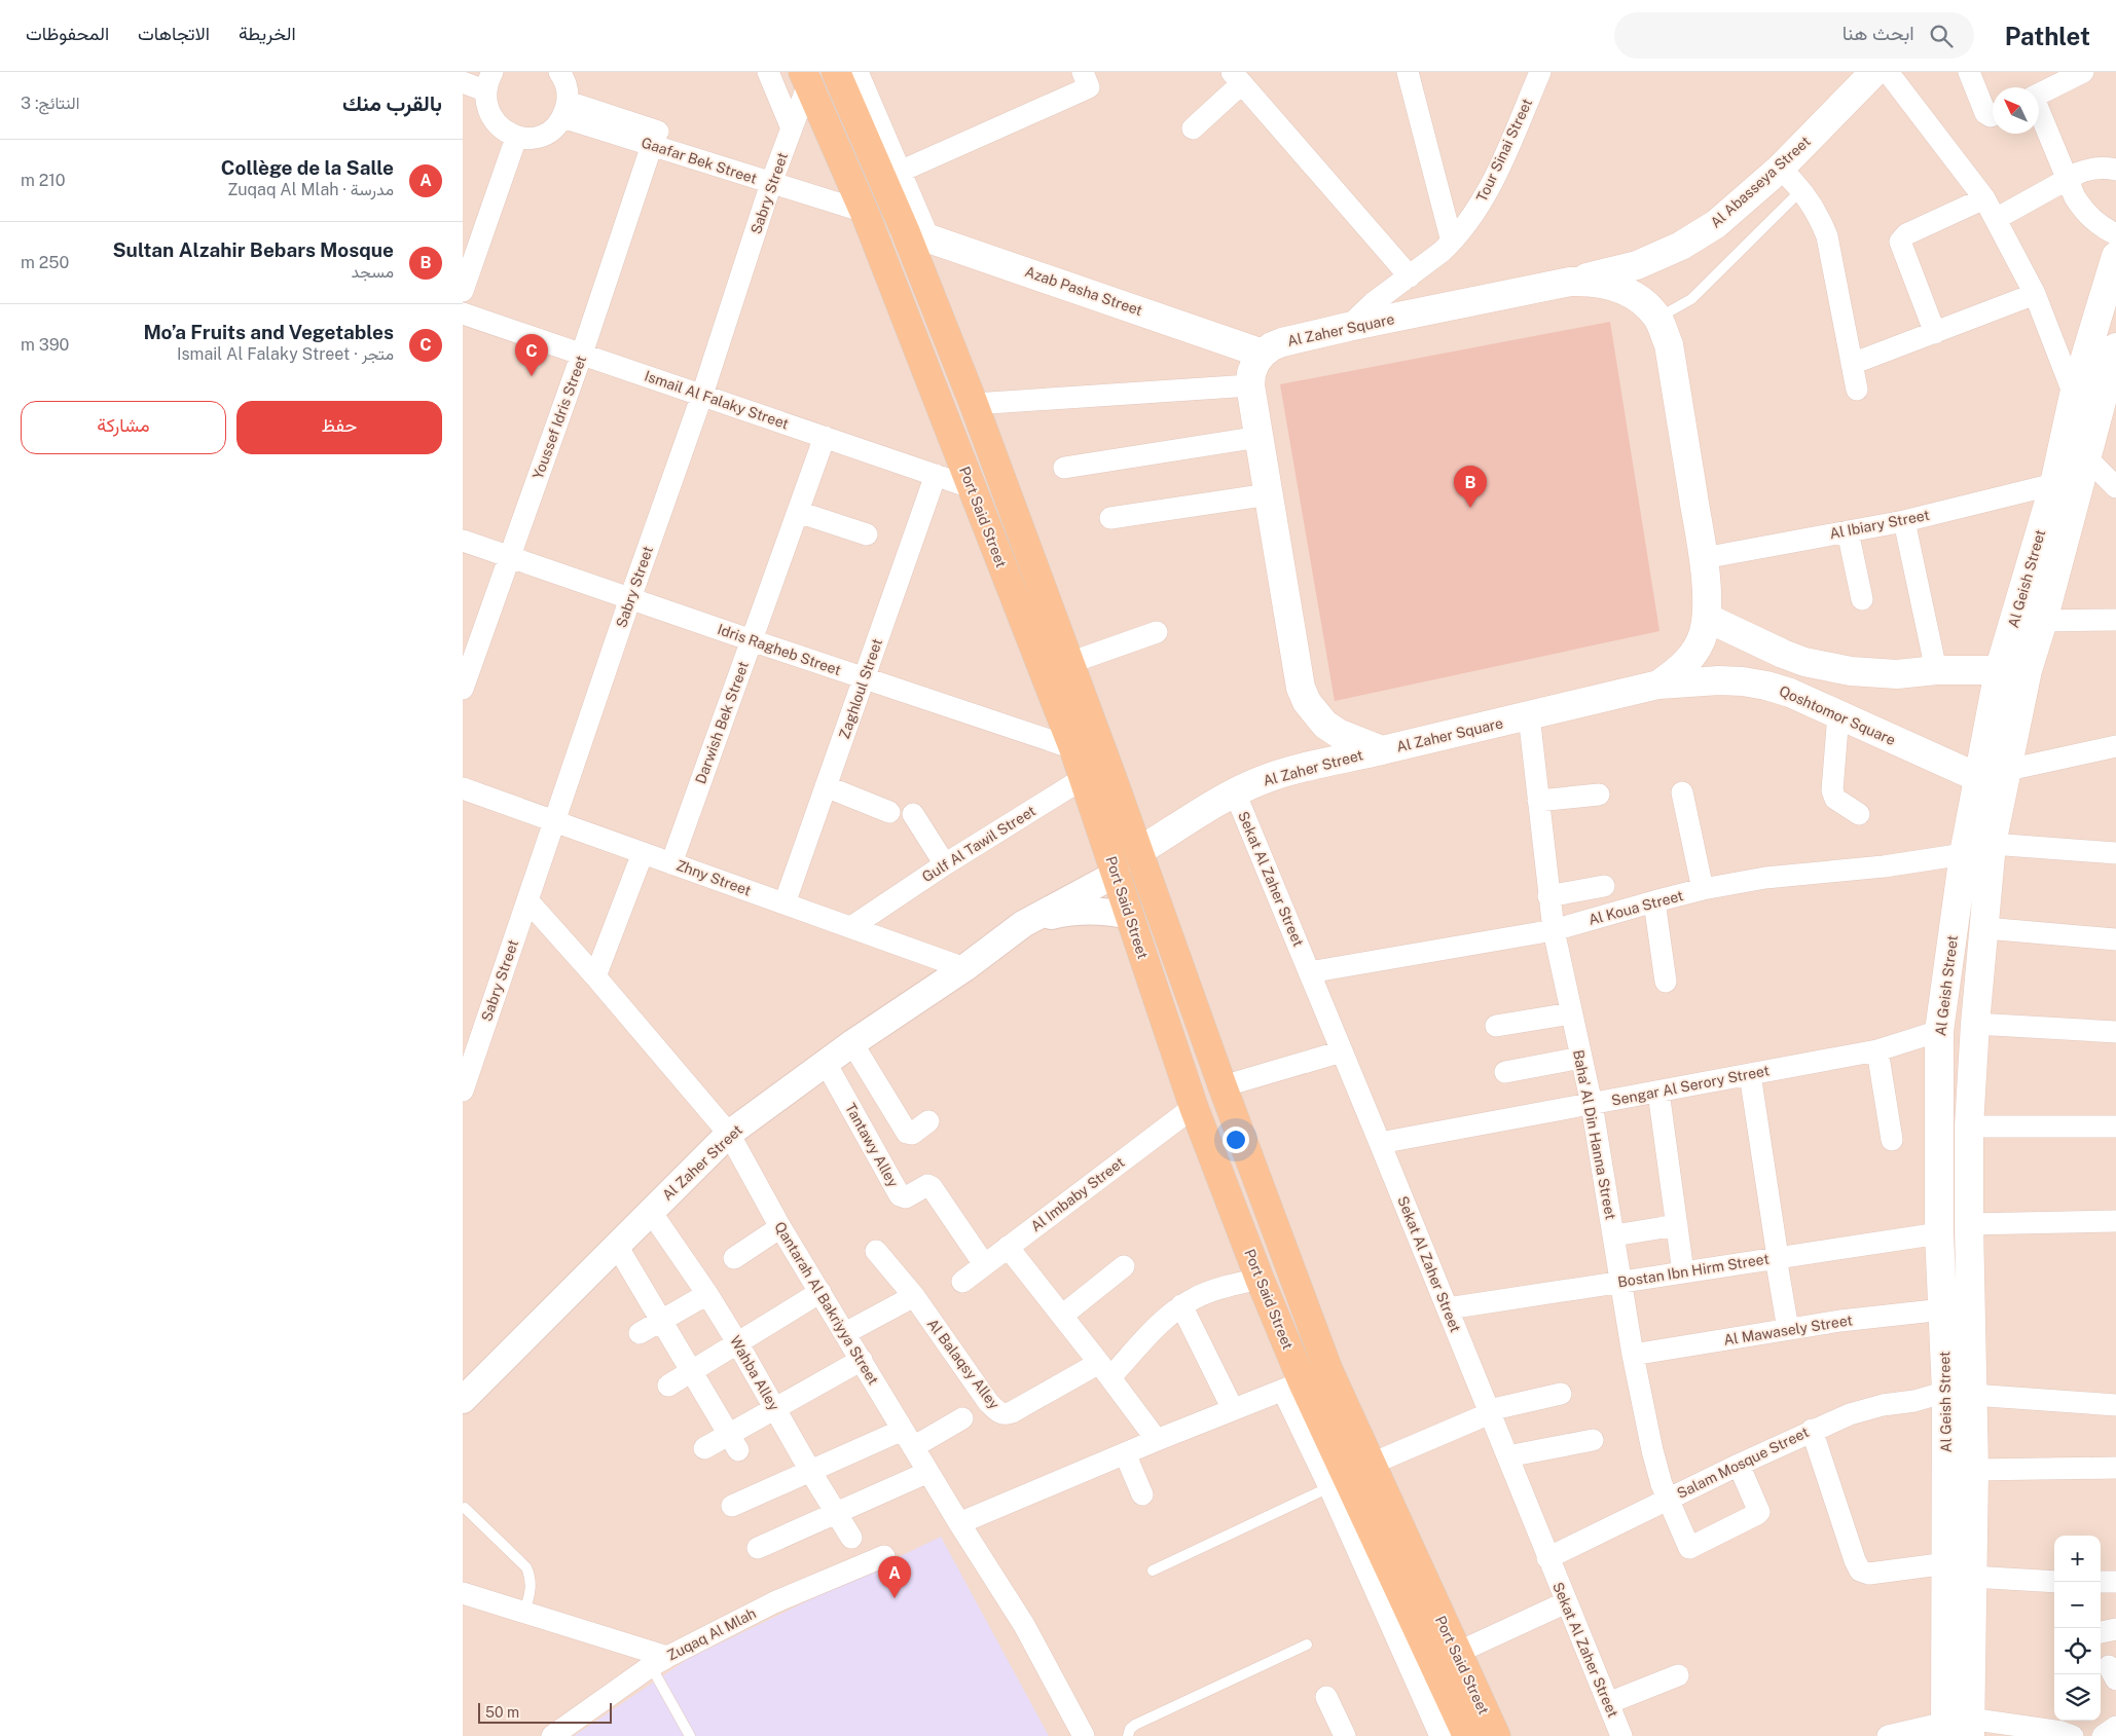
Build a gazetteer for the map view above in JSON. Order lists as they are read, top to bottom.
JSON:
{
  "streets": {
    "main road": [
      "Al Abasseya Street",
      "Azab Pasha Street",
      "Al Zaher Square",
      "Port Said Street",
      "Al Geish Street",
      "Qoshtomor Square",
      "Al Zaher Street"
    ],
    "street": [
      "Tour Sinai Street",
      "Gaafar Bek Street",
      "Sabry Street",
      "Ismail Al Falaky Street",
      "Youssef Idris Street",
      "Al Ibiary Street",
      "Idris Ragheb Street",
      "Zaghloul Street",
      "Darwish Bek Street",
      "Gulf Al Tawil Street",
      "Zhny Street",
      "Sekat Al Zaher Street",
      "Al Koua Street",
      "Sengar Al Serory Street",
      "Baha' Al Din Hanna Street",
      "Tantawy Alley",
      "Al Imbaby Street",
      "Bostan Ibn Hirm Street",
      "Qantarah Al Bakriyya Street",
      "Al Mawasely Street",
      "Al Balaqsy Alley",
      "Wahba Alley",
      "Salam Mosque Street",
      "Zuqaq Al Mlah"
    ]
  },
  "crossings": [
    ["Tour Sinai Street", "Al Zaher Square"],
    ["Gaafar Bek Street", "Sabry Street"],
    ["Gaafar Bek Street", "Youssef Idris Street"],
    ["Gaafar Bek Street", "Port Said Street"],
    ["Al Abasseya Street", "Al Zaher Square"],
    ["Sabry Street", "Ismail Al Falaky Street"],
    ["Sabry Street", "Port Said Street"],
    ["Sabry Street", "Idris Ragheb Street"],
    ["Sabry Street", "Zhny Street"],
    ["Sabry Street", "Qantarah Al Bakriyya Street"],
    ["Azab Pasha Street", "Al Zaher Square"],
    ["Azab Pasha Street", "Port Said Street"],
    ["Al Zaher Square", "Al Ibiary Street"],
    ["Al Zaher Square", "Qoshtomor Square"],
    ["Al Zaher Square", "Al Zaher Street"],
    ["Al Zaher Square", "Baha' Al Din Hanna Street"],
    ["Ismail Al Falaky Street", "Youssef Idris Street"],
    ["Ismail Al Falaky Street", "Port Said Street"],
    ["Ismail Al Falaky Street", "Zaghloul Street"],
    ["Ismail Al Falaky Street", "Darwish Bek Street"],
    ["Youssef Idris Street", "Idris Ragheb Street"],
    ["Port Said Street", "Idris Ragheb Street"],
    ["Port Said Street", "Al Zaher Street"],
    ["Port Said Street", "Gulf Al Tawil Street"],
    ["Port Said Street", "Al Imbaby Street"],
    ["Al Ibiary Street", "Al Geish Street"],
    ["Al Geish Street", "Qoshtomor Square"],
    ["Al Geish Street", "Al Koua Street"],
    ["Al Geish Street", "Sengar Al Serory Street"],
    ["Al Geish Street", "Bostan Ibn Hirm Street"],
    ["Al Geish Street", "Al Mawasely Street"],
    ["Al Geish Street", "Salam Mosque Street"],
    ["Idris Ragheb Street", "Zaghloul Street"],
    ["Idris Ragheb Street", "Darwish Bek Street"],
    ["Zaghloul Street", "Zhny Street"],
    ["Darwish Bek Street", "Zhny Street"],
    ["Al Zaher Street", "Zhny Street"],
    ["Al Zaher Street", "Sekat Al Zaher Street"],
    ["Al Zaher Street", "Tantawy Alley"],
    ["Al Zaher Street", "Qantarah Al Bakriyya Street"],
    ["Al Zaher Street", "Wahba Alley"],
    ["Gulf Al Tawil Street", "Zhny Street"],
    ["Sekat Al Zaher Street", "Al Koua Street"],
    ["Sekat Al Zaher Street", "Sengar Al Serory Street"],
    ["Sekat Al Zaher Street", "Bostan Ibn Hirm Street"],
    ["Sekat Al Zaher Street", "Salam Mosque Street"],
    ["Al Koua Street", "Baha' Al Din Hanna Street"],
    ["Sengar Al Serory Street", "Baha' Al Din Hanna Street"],
    ["Baha' Al Din Hanna Street", "Bostan Ibn Hirm Street"],
    ["Baha' Al Din Hanna Street", "Al Mawasely Street"],
    ["Baha' Al Din Hanna Street", "Salam Mosque Street"],
    ["Tantawy Alley", "Al Imbaby Street"]
  ],
  "scale_bar": "50 m",
  "north": "top left",
  "page": {
    "header": "Pathlet",
    "search": "ابحث هنا",
    "nav": ["الخريطة", "الاتجاهات", "المحفوظات"],
    "heading": ["بالقرب منك", "النتائج: 3"],
    "list": [
      {
        "mark": "A",
        "name": "Collège de la Salle",
        "note": "مدرسة · Zuqaq Al Mlah",
        "value": "210 m"
      },
      {
        "mark": "B",
        "name": "Sultan Alzahir Bebars Mosque",
        "note": "مسجد",
        "value": "250 m"
      },
      {
        "mark": "C",
        "name": "Mo’a Fruits and Vegetables",
        "note": "متجر · Ismail Al Falaky Street",
        "value": "390 m"
      }
    ],
    "pins": ["C", "B", "A"],
    "buttons": ["حفظ", "مشاركة"],
    "map_buttons": ["+", "−"],
    "scale": "50 m"
  }
}
